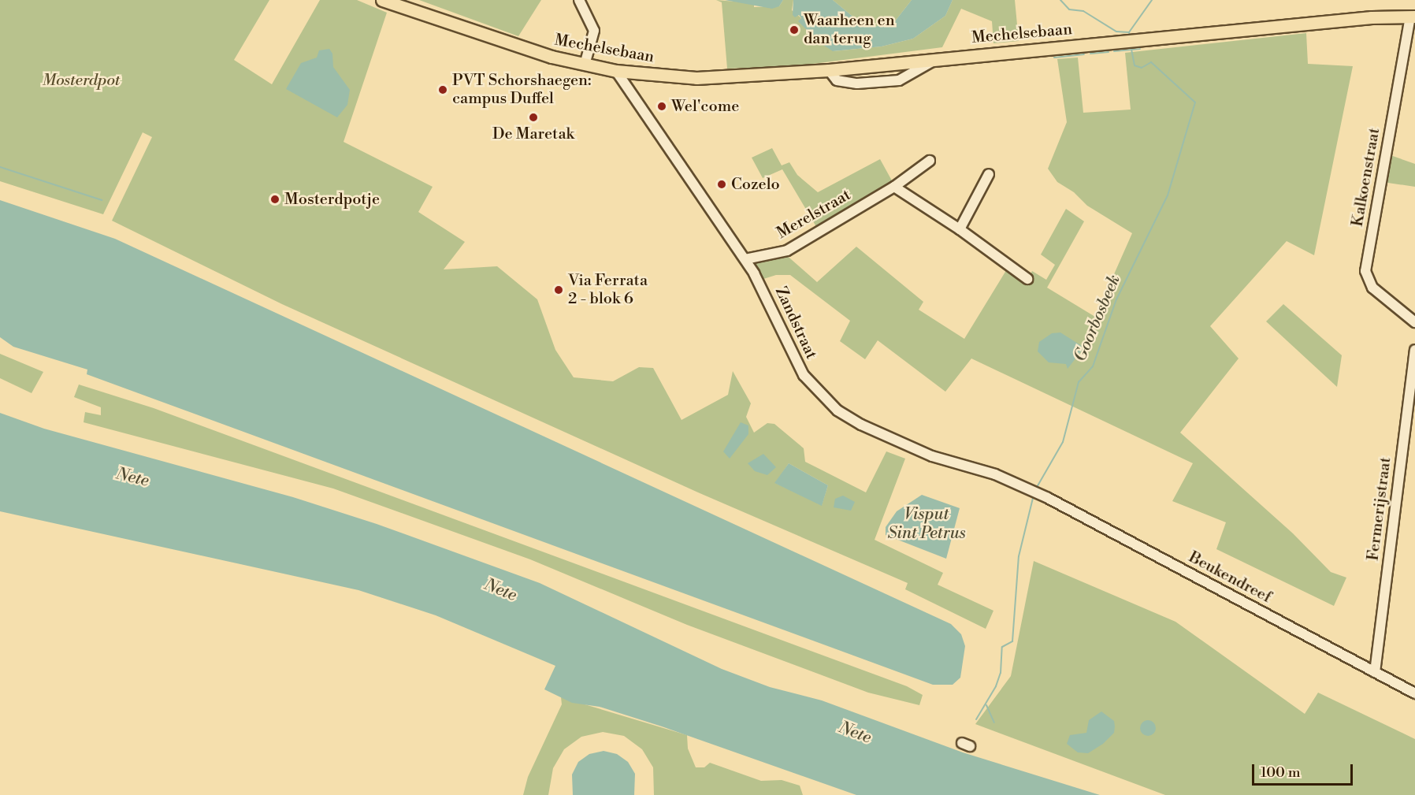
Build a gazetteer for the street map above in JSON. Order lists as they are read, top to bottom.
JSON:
{
  "streets": {
    "main road": ["Mechelsebaan"],
    "street": [
      "Kalkoenstraat",
      "Merelstraat",
      "Zandstraat",
      "Fermerijstraat",
      "Beukendreef"
    ]
  },
  "crossings": [
    ["Mechelsebaan", "Kalkoenstraat"],
    ["Mechelsebaan", "Zandstraat"],
    ["Merelstraat", "Zandstraat"],
    ["Zandstraat", "Beukendreef"],
    ["Fermerijstraat", "Beukendreef"]
  ],
  "water": ["Goorbosbeek", "Nete", "Visput Sint Petrus"],
  "parks": ["Mosterdpot"],
  "places": [
    "Waarheen en dan terug",
    "PVT Schorshaegen: campus Duffel",
    "Wel'come",
    "De Maretak",
    "Cozelo",
    "Mosterdpotje",
    "Via Ferrata 2 - blok 6"
  ],
  "scale_bar": "100 m"
}
